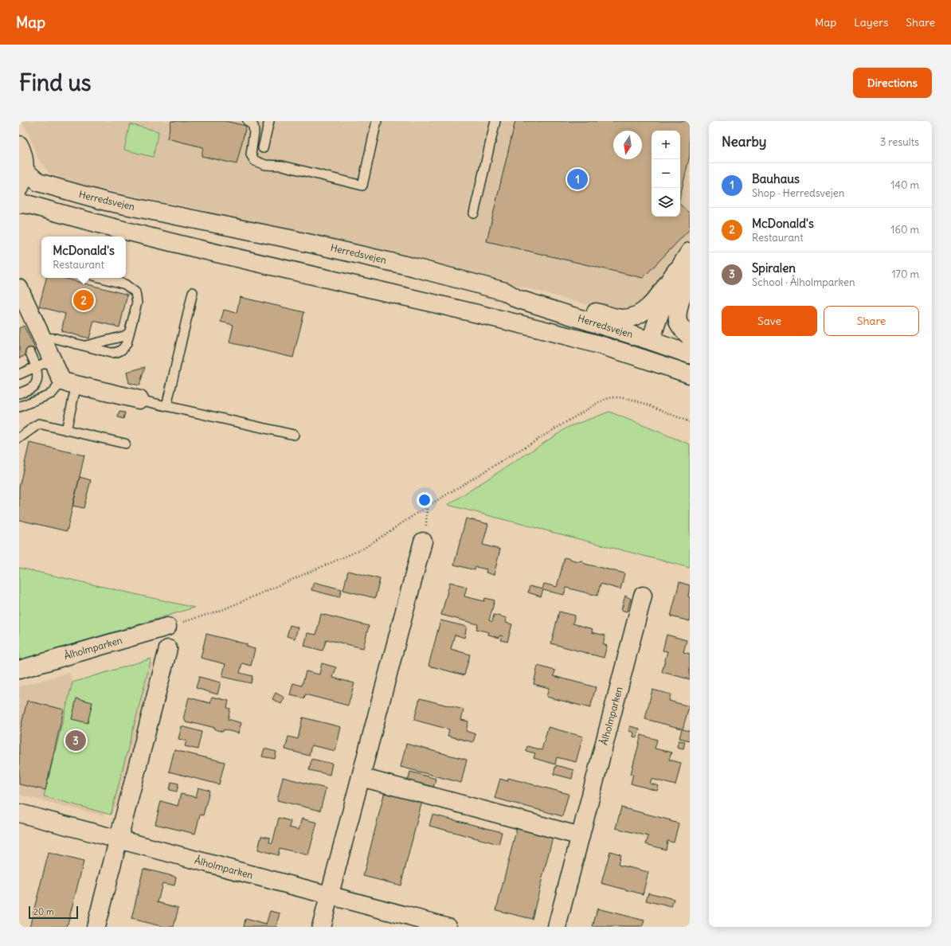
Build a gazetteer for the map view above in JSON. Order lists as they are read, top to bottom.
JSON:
{
  "streets": {
    "street": ["Herredsvejen", "Ålholmparken"]
  },
  "scale_bar": "20 m",
  "north": "bottom",
  "page": {
    "header": "Map",
    "nav": ["Map", "Layers", "Share"],
    "buttons": [
      "Directions",
      ["Save", "Share"]
    ],
    "title": "Find us",
    "heading": ["Nearby", "3 results"],
    "map_buttons": ["+", "−"],
    "list": [
      {
        "mark": "1",
        "name": "Bauhaus",
        "note": "Shop · Herredsvejen",
        "value": "140 m"
      },
      {
        "mark": "2",
        "name": "McDonald's",
        "note": "Restaurant",
        "value": "160 m"
      },
      {
        "mark": "3",
        "name": "Spiralen",
        "note": "School · Ålholmparken",
        "value": "170 m"
      }
    ],
    "pins": ["1", "2", "3"],
    "popup": ["McDonald's", "Restaurant"],
    "scale": "20 m"
  }
}
